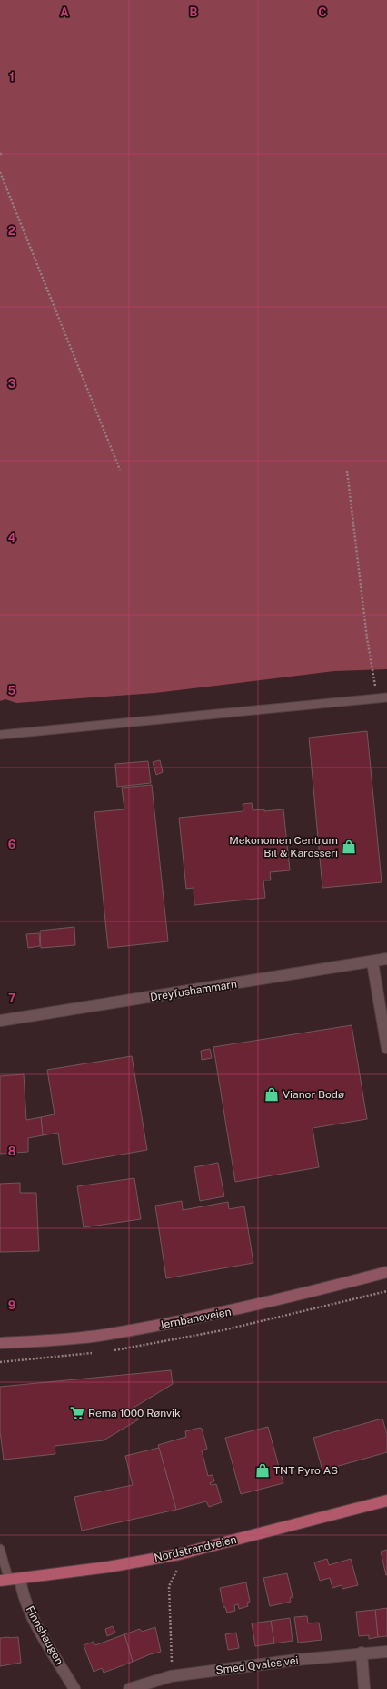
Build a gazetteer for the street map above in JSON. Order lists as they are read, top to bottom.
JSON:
{
  "streets": {
    "main road": ["Nordstrandveien"],
    "street": [
      "Dreyfushammarn",
      "Jernbaneveien",
      "Finnshaugen",
      "Smed Qvales vei"
    ]
  },
  "crossings": [
    ["Nordstrandveien", "Finnshaugen"]
  ],
  "places": {
    "shop": ["Mekonomen Centrum Bil & Karosseri", "Vianor Bodø", "TNT Pyro AS"],
    "supermarket": ["Rema 1000 Rønvik"]
  },
  "grid": {
    "columns": ["A", "B", "C"],
    "rows": [
      "1",
      "2",
      "3",
      "4",
      "5",
      "6",
      "7",
      "8",
      "9"
    ]
  }
}
